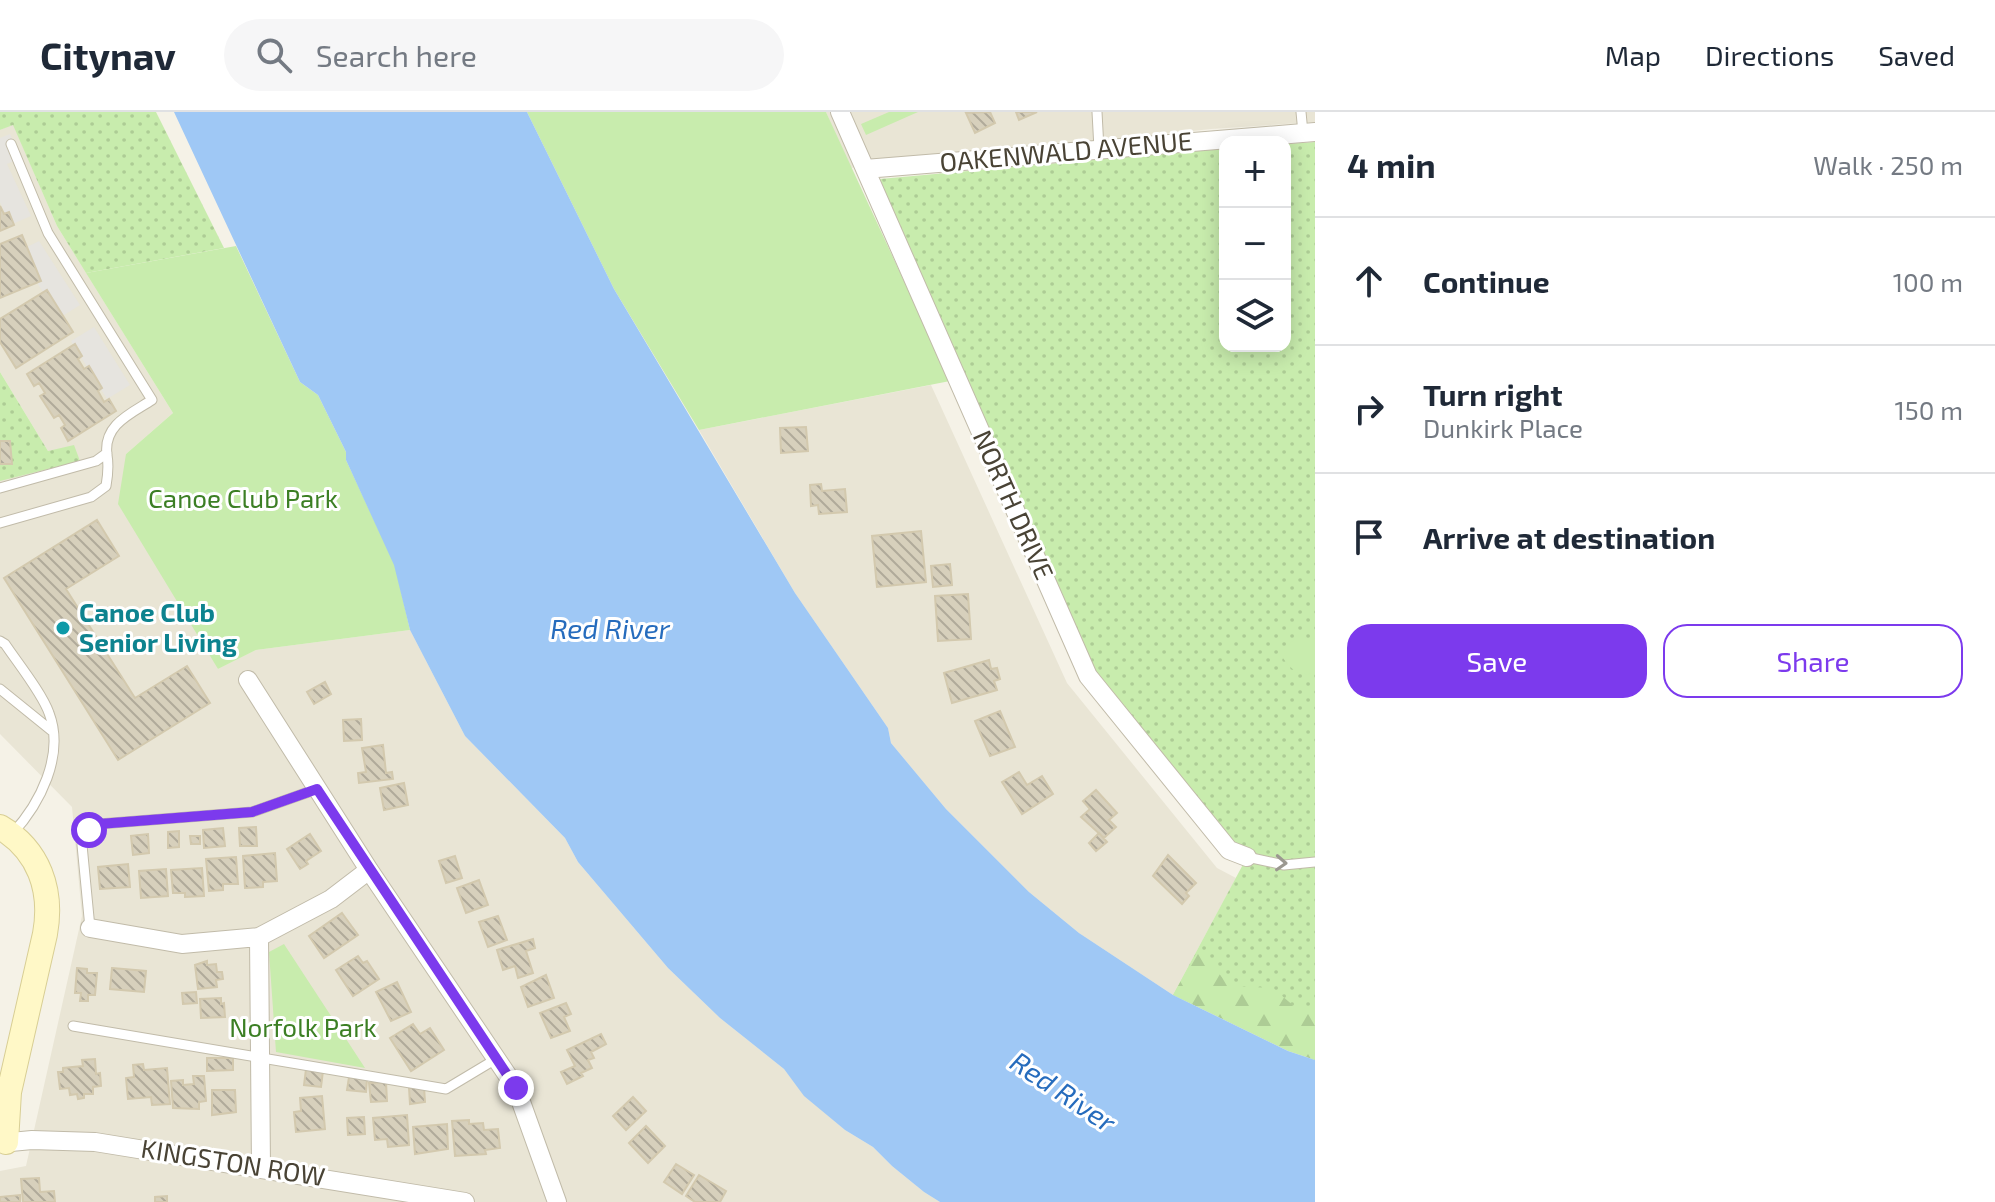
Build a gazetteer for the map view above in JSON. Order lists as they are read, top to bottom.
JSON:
{
  "streets": {
    "street": ["OAKENWALD AVENUE", "NORTH DRIVE", "KINGSTON ROW"]
  },
  "crossings": [
    ["OAKENWALD AVENUE", "NORTH DRIVE"]
  ],
  "water": ["Red River"],
  "parks": ["Canoe Club Park", "Norfolk Park"],
  "places": ["Canoe Club Senior Living"],
  "page": {
    "header": "Citynav",
    "search": "Search here",
    "nav": ["Map", "Directions", "Saved"],
    "heading": ["4 min", "Walk · 250 m"],
    "map_buttons": ["+", "−"],
    "list": [
      ["Continue", "100 m"],
      ["Turn right", "Dunkirk Place", "150 m"],
      "Arrive at destination"
    ],
    "buttons": ["Save", "Share"]
  }
}
